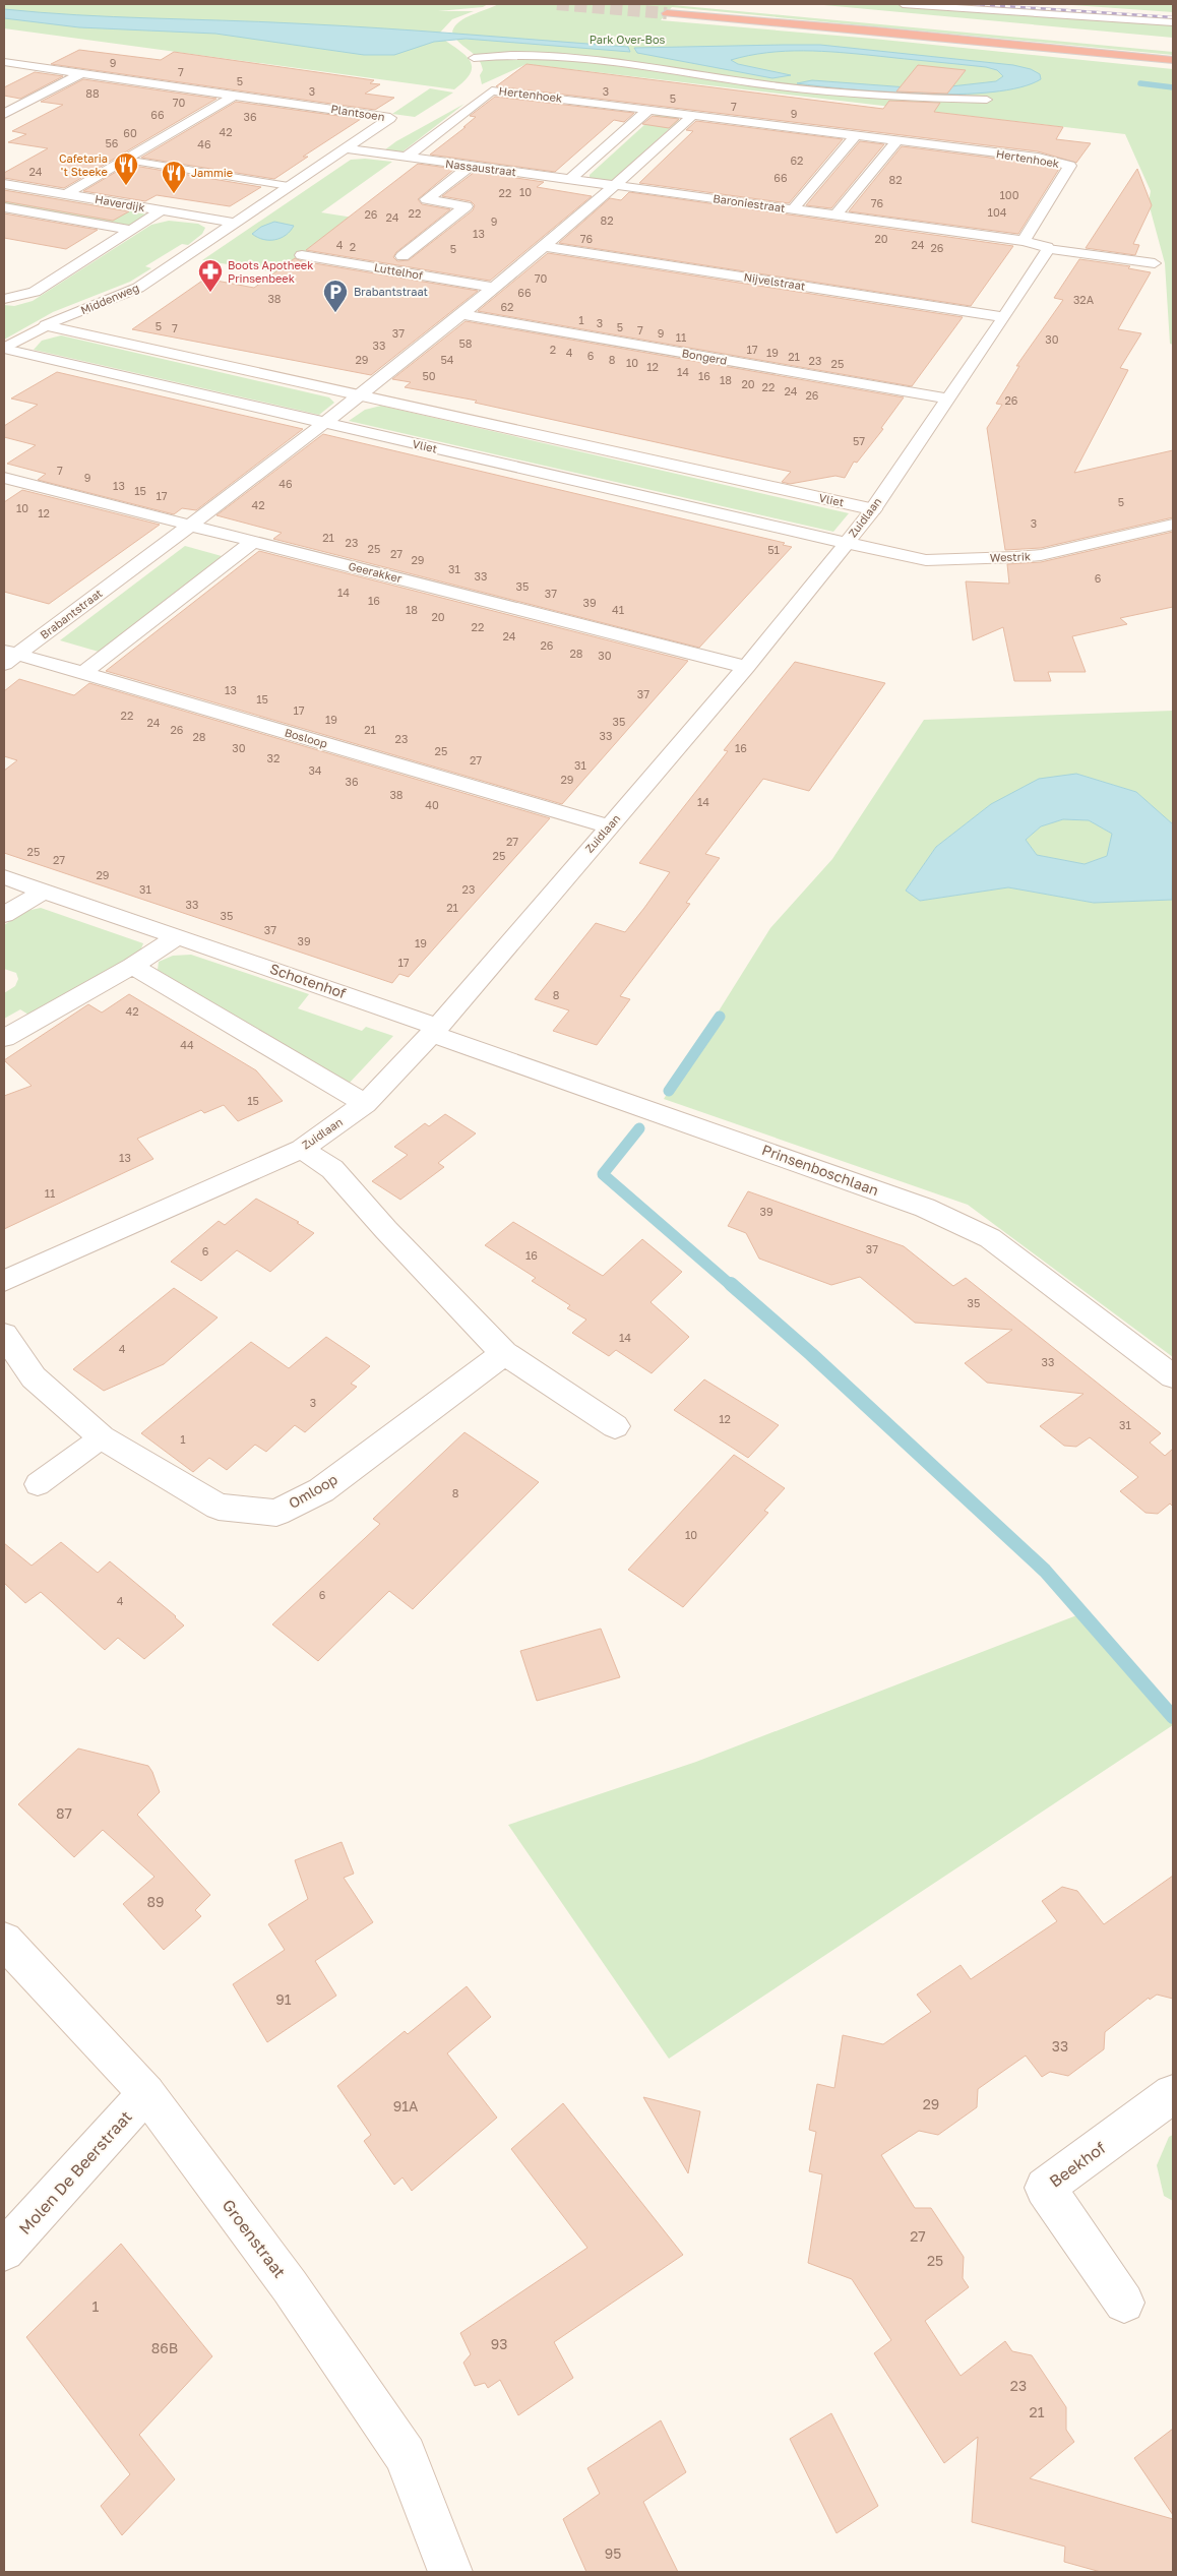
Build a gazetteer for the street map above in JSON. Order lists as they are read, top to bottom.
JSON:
{
  "streets": {
    "street": [
      "Hertenhoek",
      "Plantsoen",
      "Nassaustraat",
      "Haverdijk",
      "Baroniestraat",
      "Luttelhof",
      "Nijvelstraat",
      "Middenweg",
      "Bongerd",
      "Vliet",
      "Zuidlaan",
      "Westrik",
      "Geerakker",
      "Brabantstraat",
      "Bosloop",
      "Schotenhof",
      "Prinsenboschlaan",
      "Omloop",
      "Beekhof",
      "Molen De Beerstraat",
      "Groenstraat"
    ]
  },
  "crossings": [
    ["Hertenhoek", "Nassaustraat"],
    ["Hertenhoek", "Baroniestraat"],
    ["Plantsoen", "Nassaustraat"],
    ["Plantsoen", "Haverdijk"],
    ["Plantsoen", "Middenweg"],
    ["Nassaustraat", "Baroniestraat"],
    ["Nassaustraat", "Brabantstraat"],
    ["Haverdijk", "Middenweg"],
    ["Baroniestraat", "Brabantstraat"],
    ["Luttelhof", "Brabantstraat"],
    ["Nijvelstraat", "Zuidlaan"],
    ["Nijvelstraat", "Brabantstraat"],
    ["Middenweg", "Vliet"],
    ["Bongerd", "Zuidlaan"],
    ["Bongerd", "Brabantstraat"],
    ["Vliet", "Zuidlaan"],
    ["Vliet", "Westrik"],
    ["Vliet", "Brabantstraat"],
    ["Zuidlaan", "Westrik"],
    ["Zuidlaan", "Geerakker"],
    ["Zuidlaan", "Bosloop"],
    ["Zuidlaan", "Schotenhof"],
    ["Zuidlaan", "Prinsenboschlaan"],
    ["Geerakker", "Brabantstraat"],
    ["Brabantstraat", "Bosloop"],
    ["Schotenhof", "Prinsenboschlaan"],
    ["Molen De Beerstraat", "Groenstraat"]
  ],
  "parks": ["Park Over-Bos"],
  "places": {
    "restaurant": ["Cafetaria 't Steeke", "Jammie"],
    "pharmacy": ["Boots Apotheek Prinsenbeek"],
    "parking": ["Brabantstraat"]
  },
  "house_numbers": [
    "9",
    "7",
    "5",
    "3",
    "3",
    "88",
    "5",
    "70",
    "7",
    "9",
    "66",
    "36",
    "42",
    "60",
    "56",
    "46",
    "62",
    "24",
    "66",
    "82",
    "10",
    "22",
    "100",
    "76",
    "104",
    "22",
    "26",
    "24",
    "82",
    "9",
    "13",
    "76",
    "20",
    "4",
    "24",
    "2",
    "26",
    "5",
    "70",
    "66",
    "38",
    "32A",
    "62",
    "1",
    "3",
    "5",
    "5",
    "7",
    "7",
    "37",
    "9",
    "11",
    "30",
    "58",
    "33",
    "2",
    "17",
    "4",
    "19",
    "6",
    "21",
    "29",
    "54",
    "8",
    "23",
    "10",
    "25",
    "12",
    "14",
    "50",
    "16",
    "18",
    "20",
    "22",
    "24",
    "26",
    "26",
    "57",
    "7",
    "9",
    "46",
    "13",
    "15",
    "17",
    "5",
    "42",
    "10",
    "12",
    "3",
    "21",
    "23",
    "25",
    "51",
    "27",
    "29",
    "31",
    "33",
    "6",
    "35",
    "14",
    "37",
    "16",
    "39",
    "18",
    "41",
    "20",
    "22",
    "24",
    "26",
    "28",
    "30",
    "13",
    "37",
    "15",
    "17",
    "22",
    "19",
    "35",
    "24",
    "26",
    "21",
    "33",
    "28",
    "23",
    "30",
    "16",
    "25",
    "32",
    "27",
    "31",
    "34",
    "29",
    "36",
    "38",
    "14",
    "40",
    "27",
    "25",
    "25",
    "27",
    "29",
    "31",
    "23",
    "33",
    "21",
    "35",
    "37",
    "39",
    "19",
    "17",
    "8",
    "42",
    "44",
    "15",
    "13",
    "11",
    "39",
    "37",
    "6",
    "16",
    "35",
    "14",
    "4",
    "33",
    "3",
    "12",
    "31",
    "1",
    "8",
    "10",
    "6",
    "4",
    "87",
    "89",
    "91",
    "33",
    "29",
    "91A",
    "27",
    "25",
    "1",
    "93",
    "86B",
    "23",
    "21",
    "95"
  ]
}
